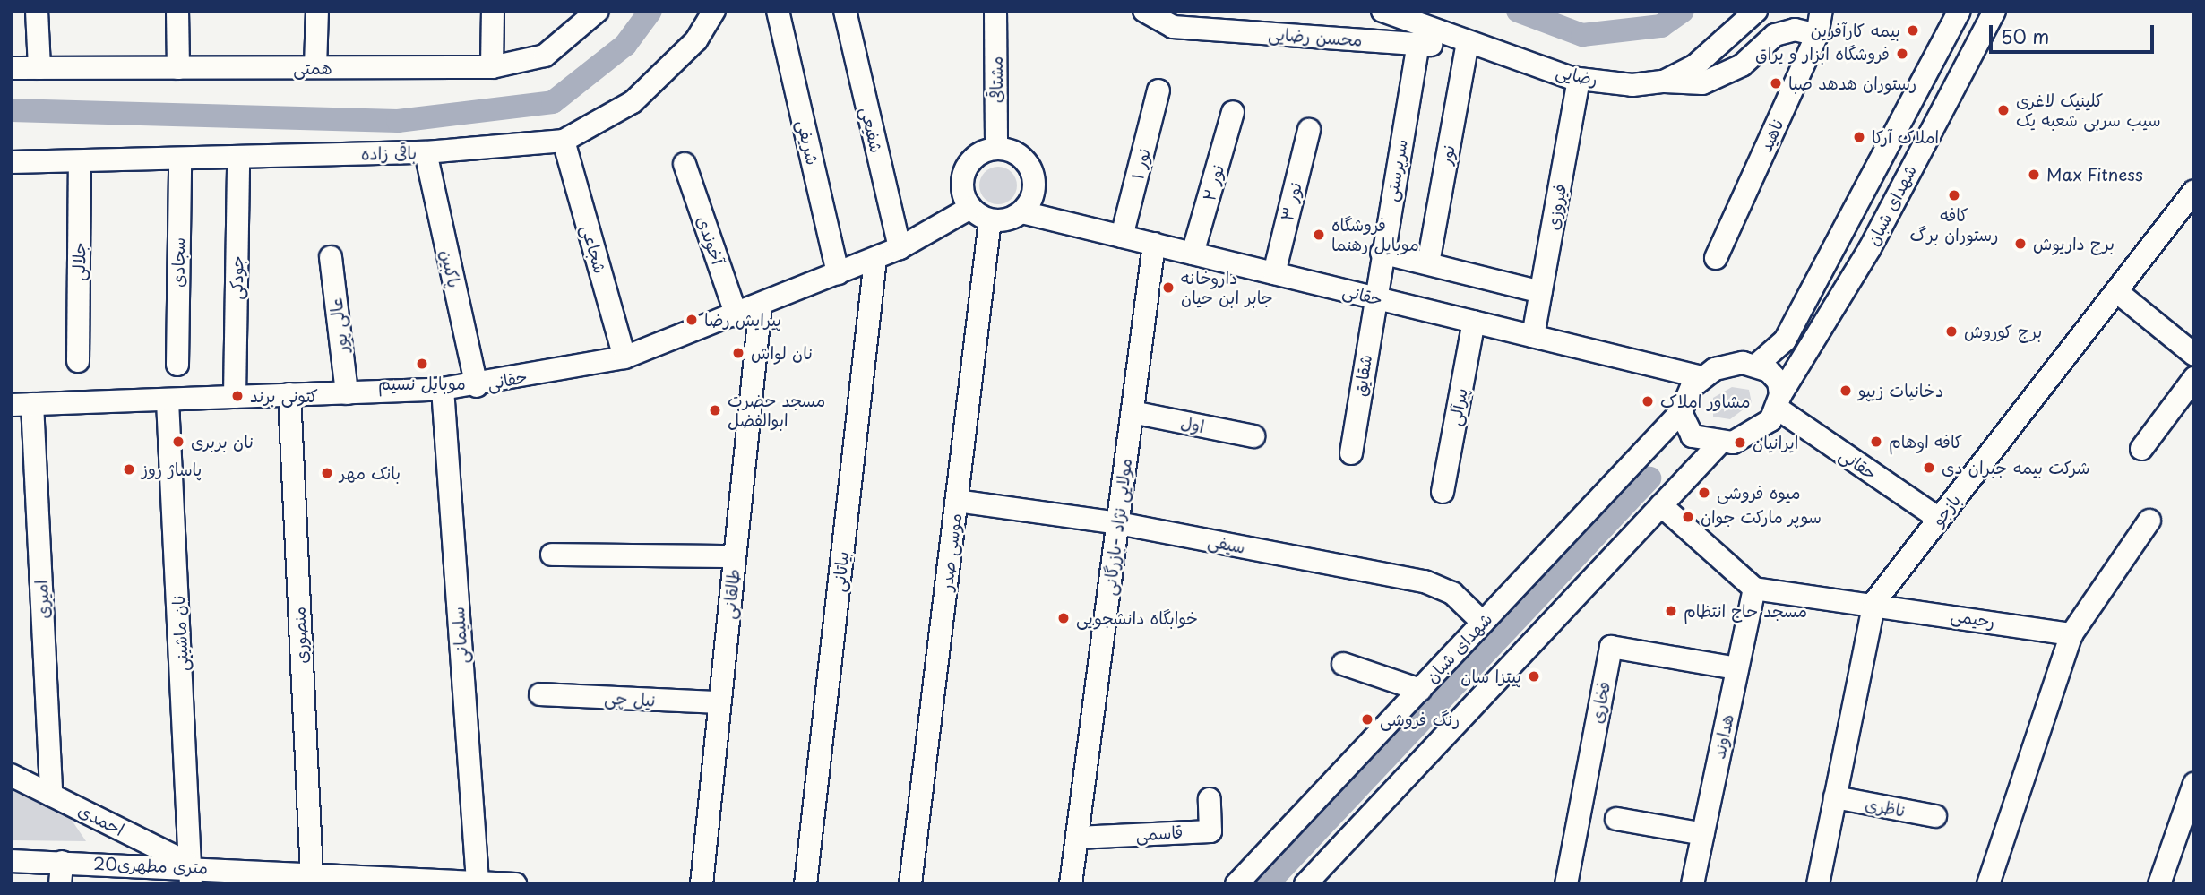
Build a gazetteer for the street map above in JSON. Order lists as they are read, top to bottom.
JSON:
{
  "streets": {
    "street": [
      "محسن رضایی",
      "همتی",
      "رضایی",
      "مشتاقی",
      "شفیعی",
      "ناهید",
      "شریفی",
      "باقی زاده",
      "نور",
      "نور ۱",
      "سرپرستی",
      "نور ۲",
      "نور ۳",
      "شهدای شبان",
      "فیروزی",
      "آخوندی",
      "شجاعی",
      "جلالی",
      "سجادی",
      "پاکبین",
      "جودکی",
      "حقانی",
      "عالی پور",
      "شقایق",
      "پیرآلی",
      "اول",
      "بازجو",
      "مولایی نژاد -بازرگانی",
      "سیفی",
      "موسی صدر",
      "بیاتانی",
      "طالقانی",
      "امیری",
      "رحیمی",
      "نان ماشینی",
      "منصوری",
      "سلیمانی",
      "نیل چی",
      "فخاری",
      "هداوند",
      "ناظری",
      "احمدی",
      "قاسمی",
      "20متری مطهری"
    ]
  },
  "crossings": [
    ["محسن رضایی", "رضایی"],
    ["محسن رضایی", "نور"],
    ["محسن رضایی", "سرپرستی"],
    ["رضایی", "فیروزی"],
    ["مشتاقی", "حقانی"],
    ["مشتاقی", "موسی صدر"],
    ["شفیعی", "حقانی"],
    ["شریفی", "حقانی"],
    ["باقی زاده", "شجاعی"],
    ["باقی زاده", "جلالی"],
    ["باقی زاده", "سجادی"],
    ["باقی زاده", "پاکبین"],
    ["باقی زاده", "جودکی"],
    ["نور ۱", "حقانی"],
    ["سرپرستی", "حقانی"],
    ["سرپرستی", "شقایق"],
    ["نور ۲", "حقانی"],
    ["نور ۳", "حقانی"],
    ["شهدای شبان", "حقانی"],
    ["شهدای شبان", "سیفی"],
    ["فیروزی", "حقانی"],
    ["آخوندی", "حقانی"],
    ["شجاعی", "حقانی"],
    ["پاکبین", "حقانی"],
    ["جودکی", "حقانی"],
    ["حقانی", "عالی پور"],
    ["حقانی", "شقایق"],
    ["حقانی", "پیرآلی"],
    ["حقانی", "بازجو"],
    ["حقانی", "مولایی نژاد -بازرگانی"],
    ["حقانی", "موسی صدر"],
    ["حقانی", "بیاتانی"],
    ["حقانی", "طالقانی"],
    ["حقانی", "امیری"],
    ["حقانی", "نان ماشینی"],
    ["حقانی", "منصوری"],
    ["حقانی", "سلیمانی"],
    ["اول", "مولایی نژاد -بازرگانی"],
    ["بازجو", "رحیمی"],
    ["بازجو", "ناظری"],
    ["مولایی نژاد -بازرگانی", "سیفی"],
    ["مولایی نژاد -بازرگانی", "قاسمی"],
    ["سیفی", "موسی صدر"],
    ["طالقانی", "نیل چی"],
    ["امیری", "احمدی"],
    ["رحیمی", "هداوند"],
    ["نان ماشینی", "احمدی"],
    ["نان ماشینی", "20متری مطهری"],
    ["منصوری", "20متری مطهری"],
    ["سلیمانی", "20متری مطهری"],
    ["فخاری", "هداوند"],
    ["احمدی", "20متری مطهری"]
  ],
  "places": [
    "بیمه کارآفرین",
    "فروشگاه ابزار و یراق",
    "رستوران هدهد صبا",
    "کلینیک لاغری سیب سربی شعبه یک",
    "املاک آرکا",
    "Max Fitness",
    "کافه رستوران برگ",
    "فروشگاه موبایل رهنما",
    "برج داریوش",
    "داروخانه جابر ابن حیان",
    "پیرایش رضا",
    "برج کوروش",
    "نان لواش",
    "موبایل نسیم",
    "دخانیات زیپو",
    "کتونی برند",
    "مشاور املاک",
    "مسجد حضرت ابوالفضل",
    "نان بربری",
    "کافه اوهام",
    "ایرانیان",
    "شرکت بیمه جبران دی",
    "پاساژ روز",
    "بانک مهر",
    "میوه فروشی",
    "سوپر مارکت جوان",
    "مسجد حاج انتظام",
    "خوابگاه دانشجویی",
    "پیتزا سان",
    "رنگ فروشی"
  ],
  "scale_bar": "50 m"
}
